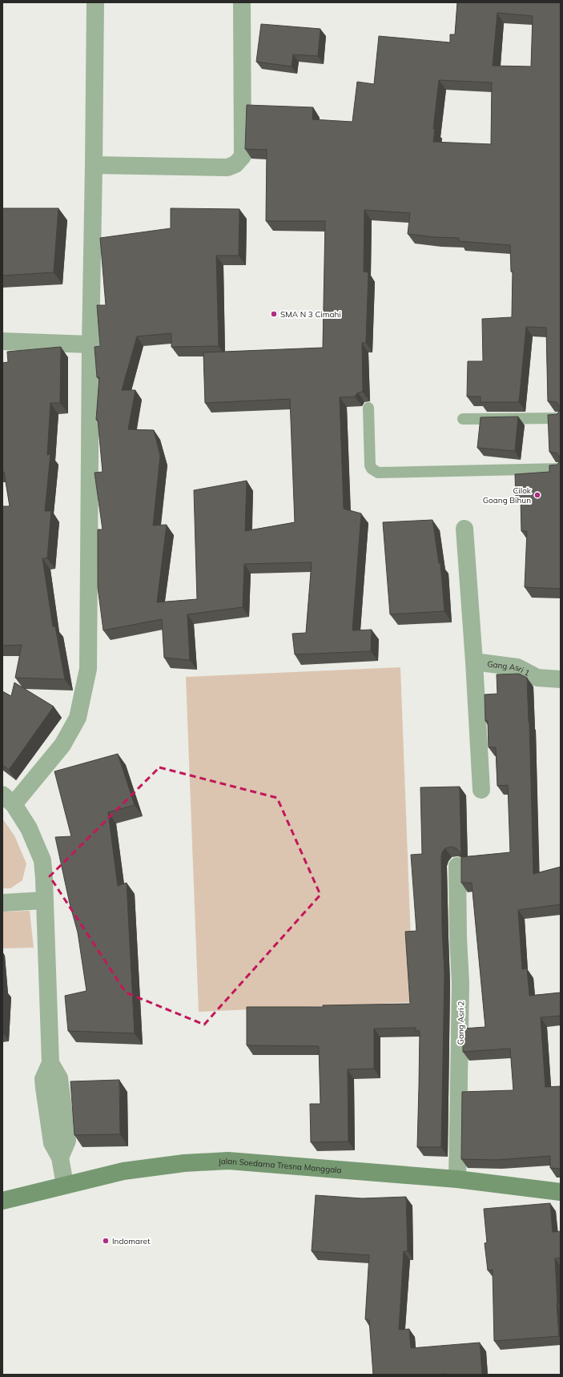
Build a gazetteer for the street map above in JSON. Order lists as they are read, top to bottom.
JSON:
{
  "streets": {
    "main road": ["Jalan Soedarna Tresna Manggala"],
    "street": ["Gang Asri 1", "Gang Asri 2"]
  },
  "crossings": [
    ["Gang Asri 2", "Jalan Soedarna Tresna Manggala"]
  ],
  "places": ["SMA N 3 Cimahi", "Cilok Goang Bihun", "Indomaret"]
}
